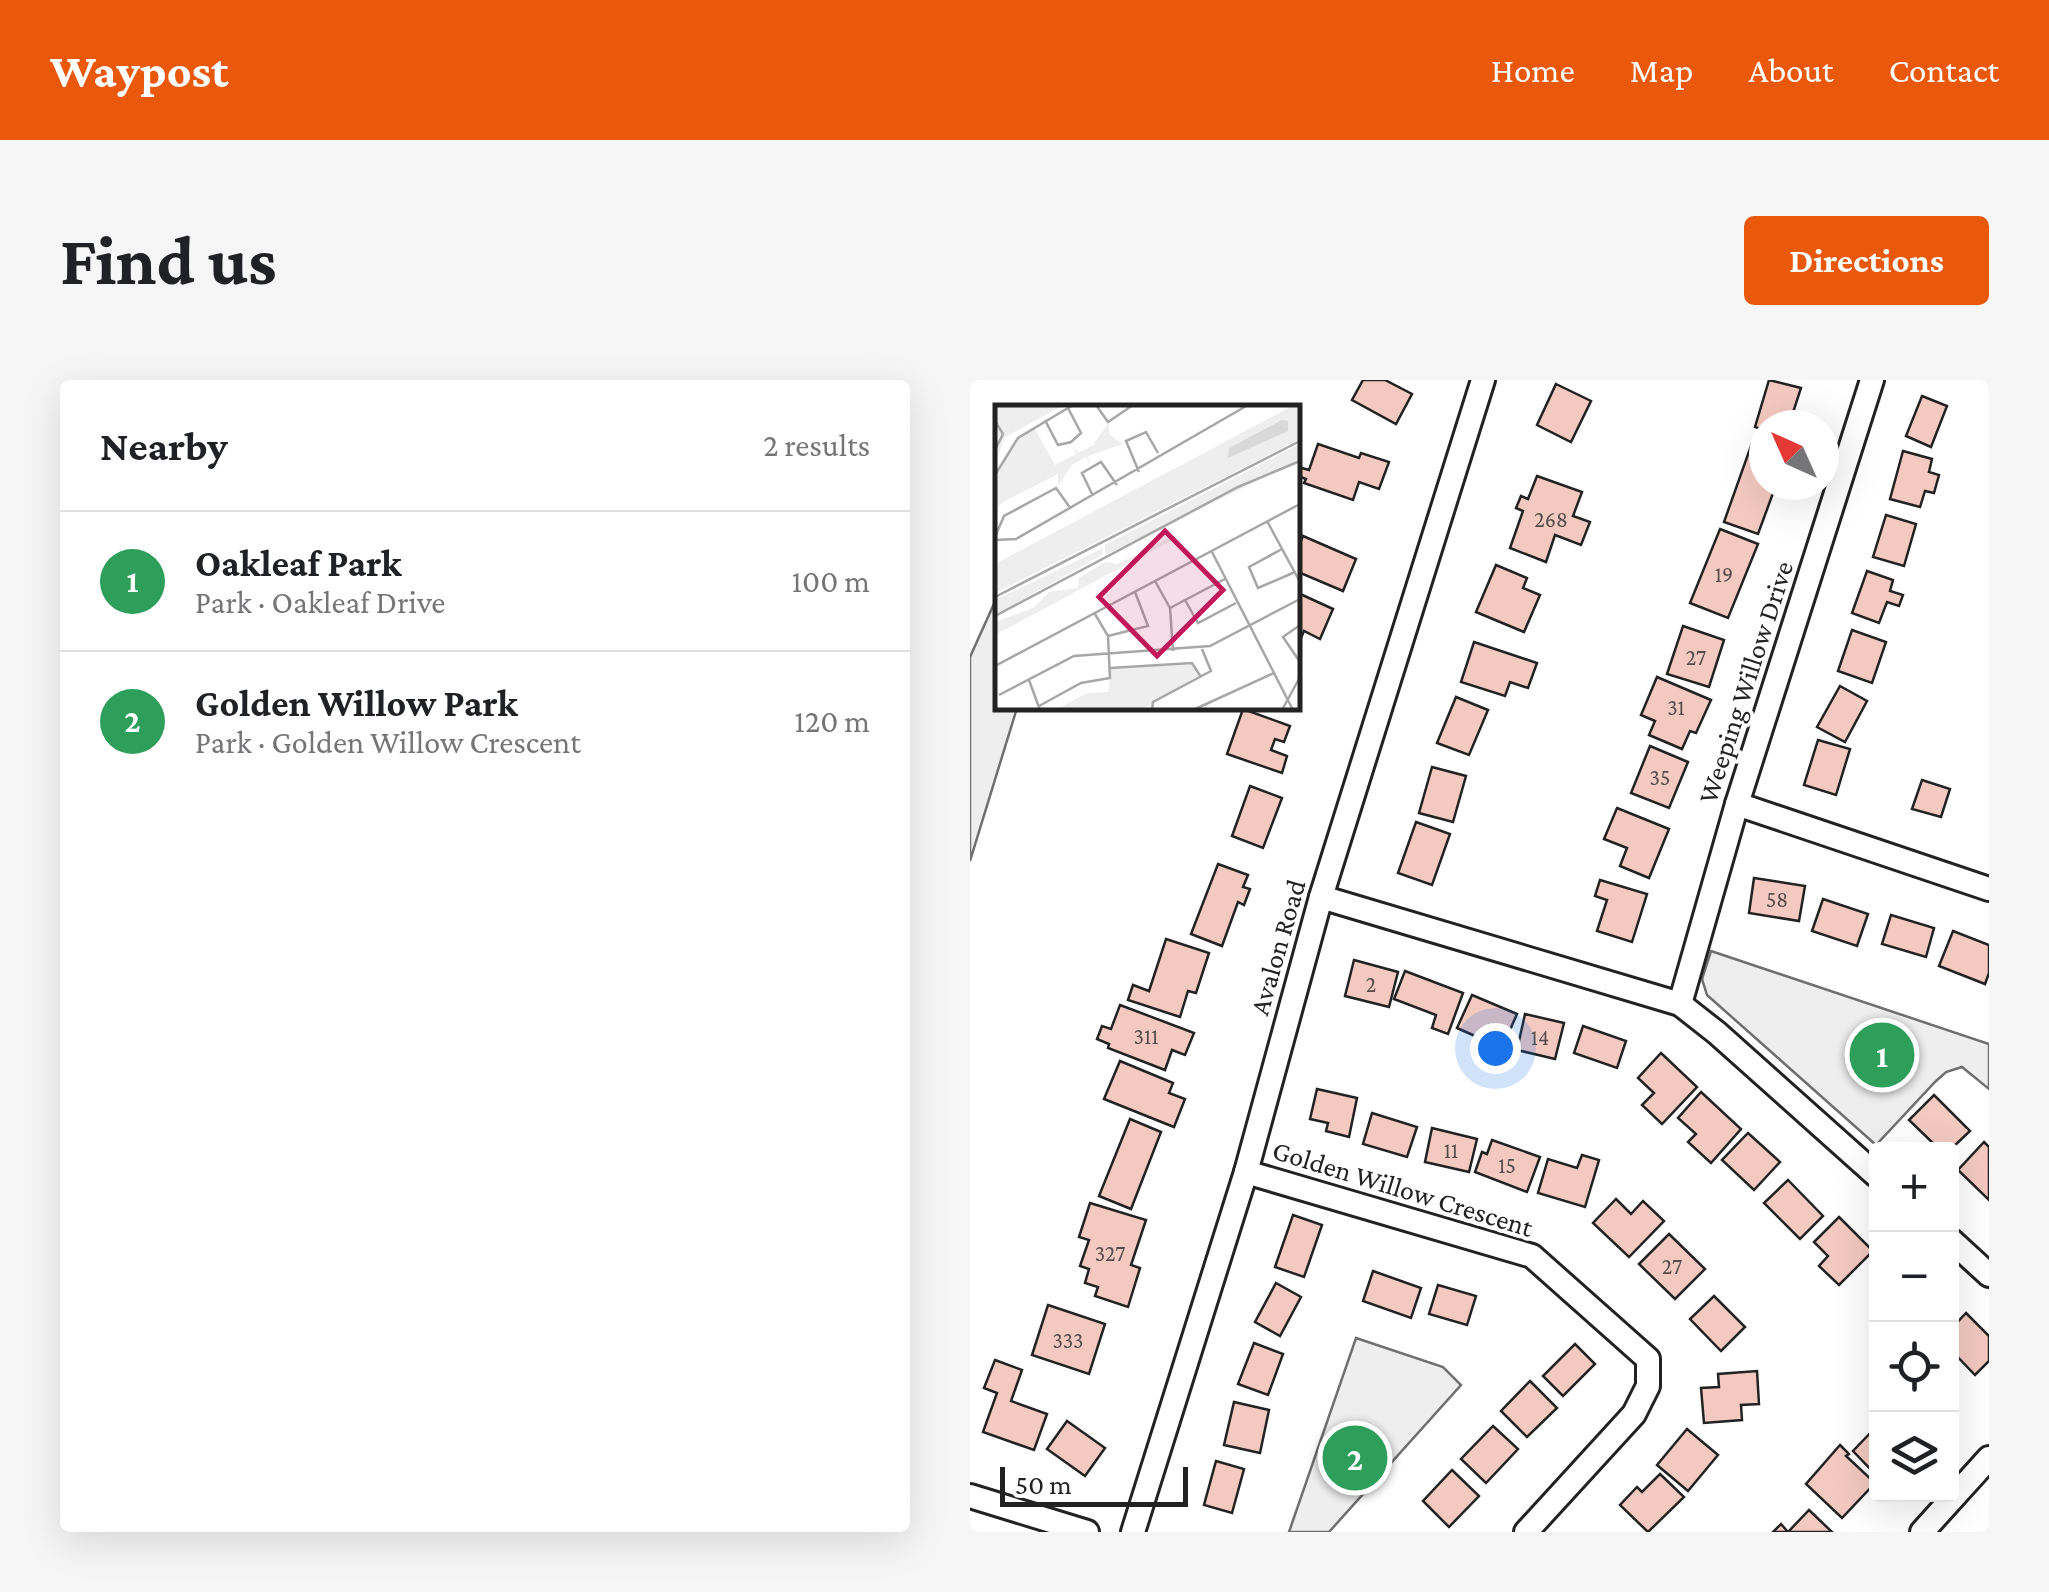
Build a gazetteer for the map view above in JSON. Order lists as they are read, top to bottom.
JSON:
{
  "streets": {
    "street": ["Weeping Willow Drive", "Avalon Road", "Golden Willow Crescent"]
  },
  "crossings": [
    ["Avalon Road", "Golden Willow Crescent"]
  ],
  "house_numbers": [
    "268",
    "19",
    "27",
    "31",
    "35",
    "58",
    "2",
    "311",
    "14",
    "11",
    "15",
    "327",
    "27",
    "333"
  ],
  "scale_bar": "50 m",
  "north": "top left",
  "page": {
    "header": "Waypost",
    "nav": [
      "Home",
      "Map",
      "About",
      "Contact"
    ],
    "buttons": "Directions",
    "title": "Find us",
    "heading": ["Nearby", "2 results"],
    "list": [
      {
        "mark": "1",
        "name": "Oakleaf Park",
        "note": "Park · Oakleaf Drive",
        "value": "100 m"
      },
      {
        "mark": "2",
        "name": "Golden Willow Park",
        "note": "Park · Golden Willow Crescent",
        "value": "120 m"
      }
    ],
    "pins": ["1", "2"],
    "map_buttons": ["+", "−"],
    "scale": "50 m"
  }
}
